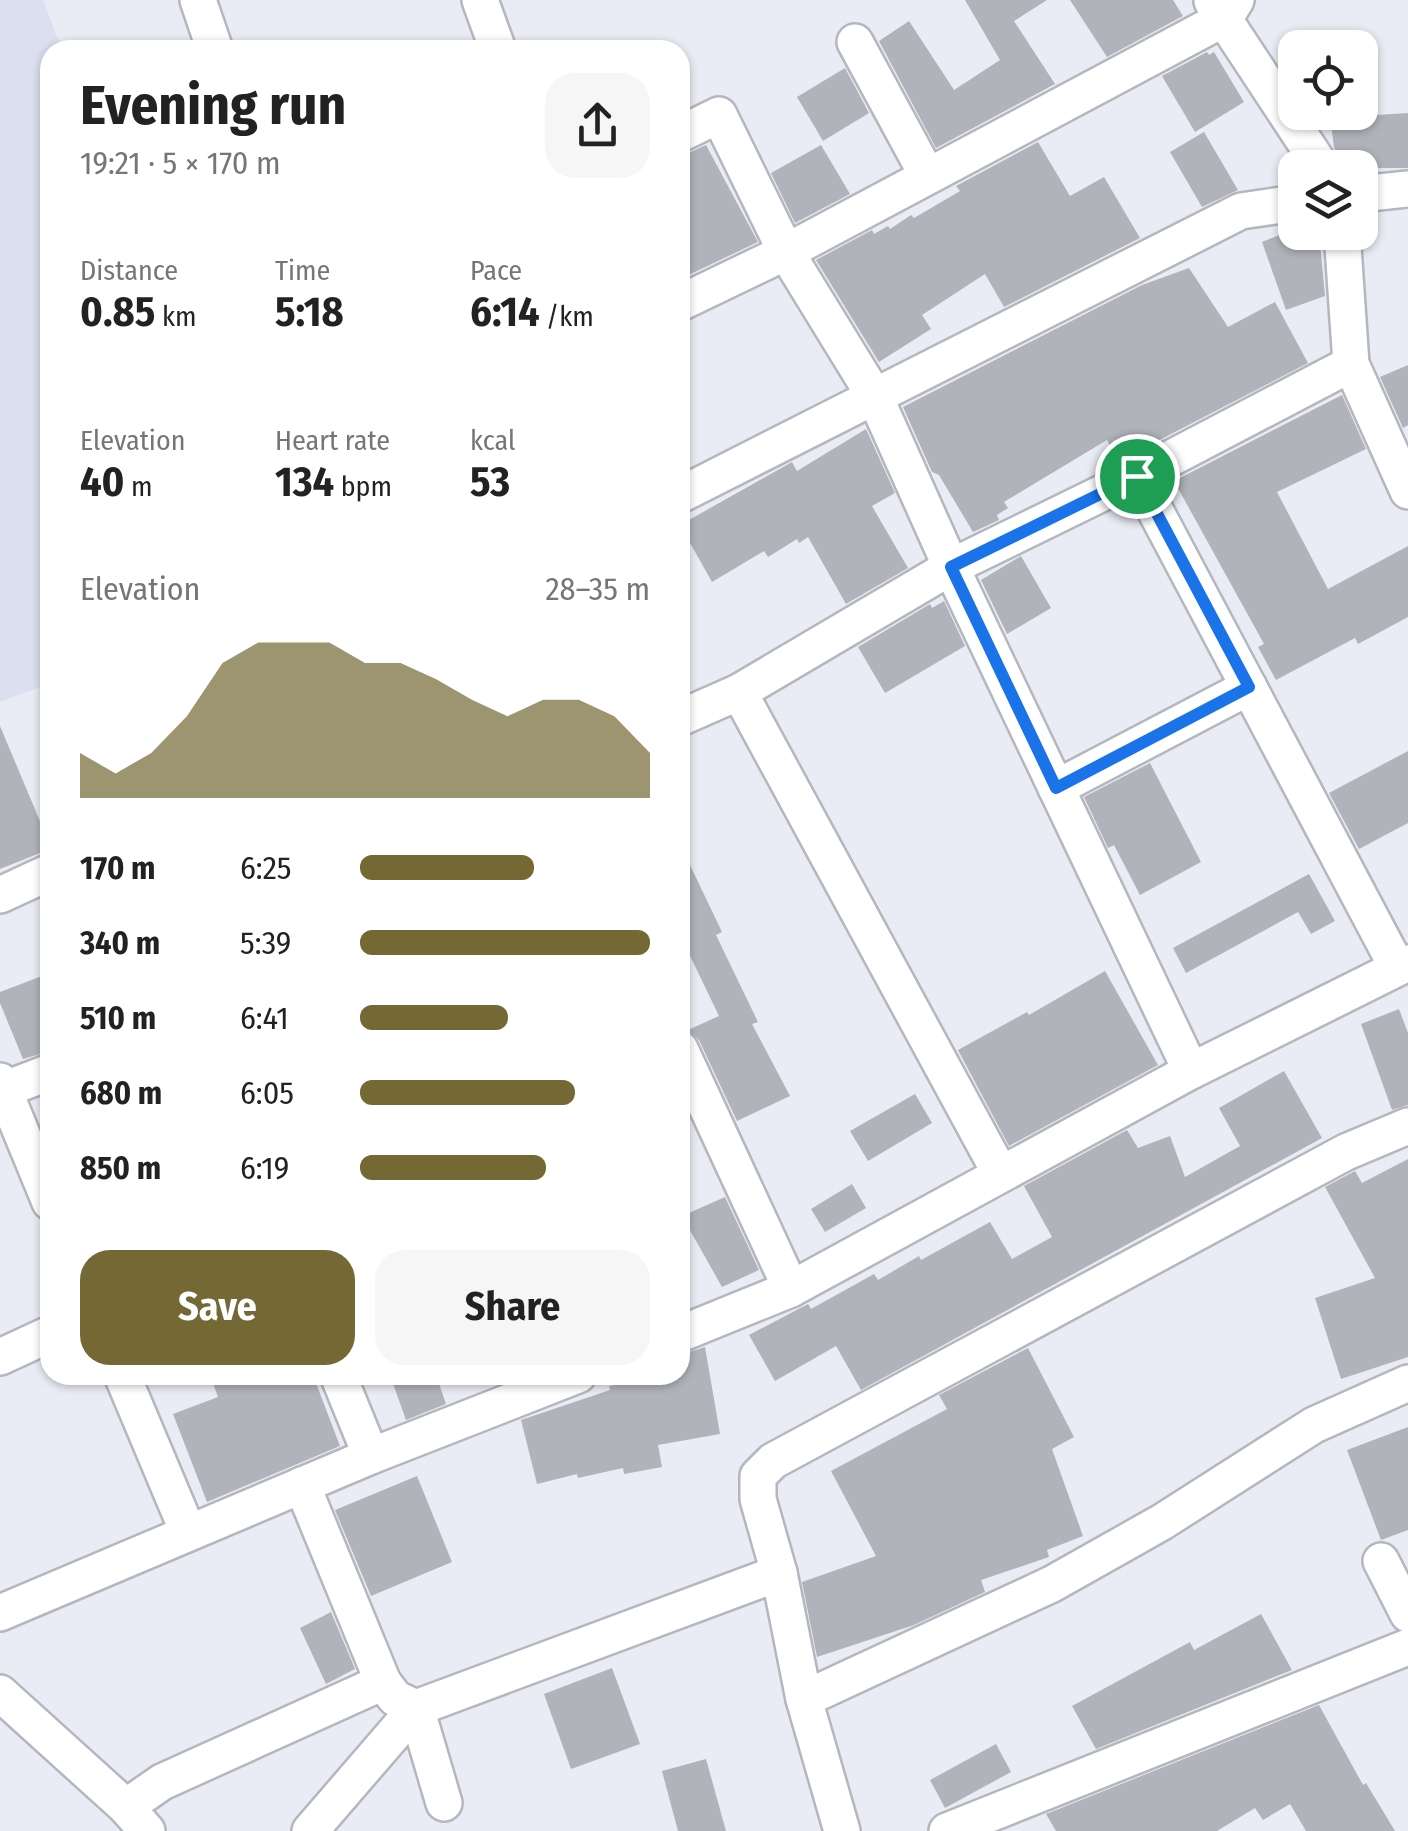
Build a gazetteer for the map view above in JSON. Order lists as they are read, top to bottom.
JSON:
{
  "page": {
    "heading": ["Evening run", "19:21 · 5 × 170 m"],
    "stats": [
      ["Distance", "0.85 km"],
      ["Time", "5:18"],
      ["Pace", "6:14 /km"],
      ["Elevation", "40 m"],
      ["Heart rate", "134 bpm"],
      ["kcal", "53"]
    ],
    "chart": ["Elevation", "28–35 m"],
    "list": [
      {
        "name": "170 m",
        "note": "6:25"
      },
      {
        "name": "340 m",
        "note": "5:39"
      },
      {
        "name": "510 m",
        "note": "6:41"
      },
      {
        "name": "680 m",
        "note": "6:05"
      },
      {
        "name": "850 m",
        "note": "6:19"
      }
    ],
    "buttons": ["Save", "Share"]
  }
}
